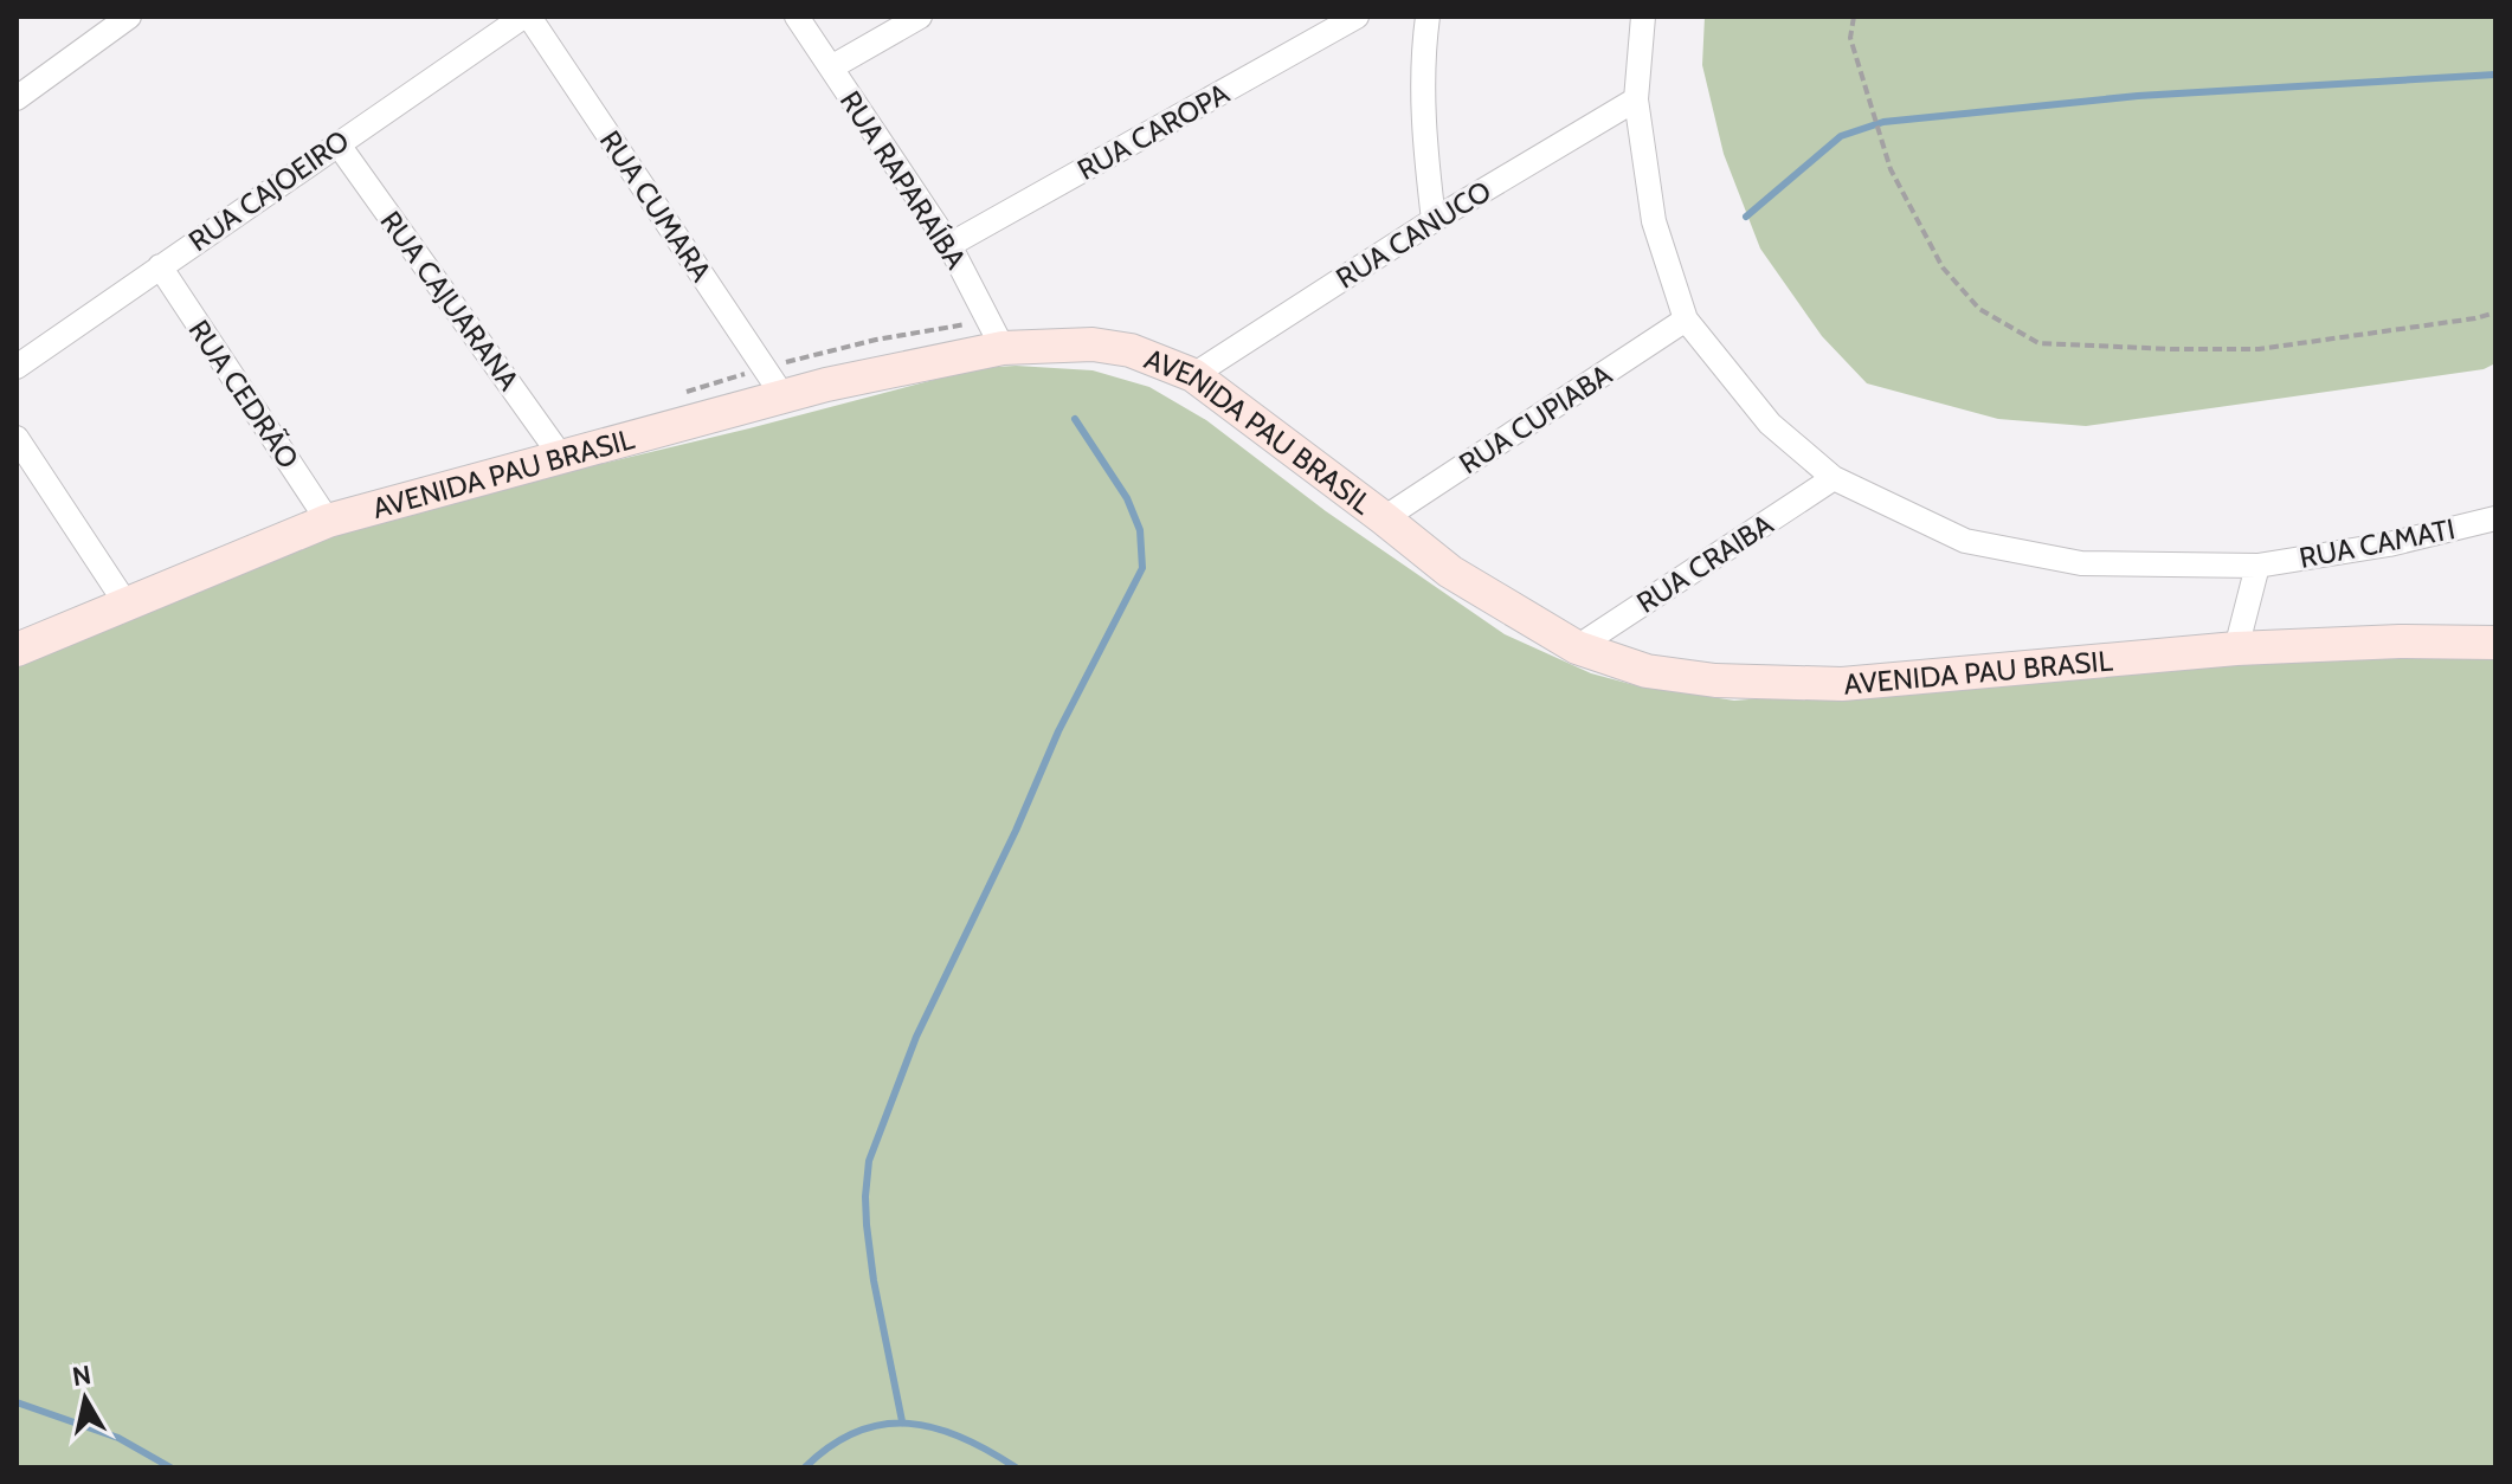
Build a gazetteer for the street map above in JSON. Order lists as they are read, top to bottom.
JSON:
{
  "streets": {
    "main road": ["AVENIDA PAU BRASIL"],
    "street": [
      "RUA CAROPA",
      "RUA RAPARAÍBA",
      "RUA CAJOEIRO",
      "RUA CUMARA",
      "RUA CANUCO",
      "RUA CAJUARANA",
      "RUA CEDRÃO",
      "RUA CUPIABA",
      "RUA CAMATI",
      "RUA CRAIBA"
    ]
  },
  "crossings": [
    ["RUA CAROPA", "RUA RAPARAÍBA"],
    ["RUA RAPARAÍBA", "AVENIDA PAU BRASIL"],
    ["RUA CAJOEIRO", "RUA CUMARA"],
    ["RUA CAJOEIRO", "RUA CAJUARANA"],
    ["RUA CAJOEIRO", "RUA CEDRÃO"],
    ["RUA CUMARA", "AVENIDA PAU BRASIL"],
    ["RUA CANUCO", "AVENIDA PAU BRASIL"],
    ["RUA CAJUARANA", "AVENIDA PAU BRASIL"],
    ["RUA CEDRÃO", "AVENIDA PAU BRASIL"],
    ["RUA CUPIABA", "AVENIDA PAU BRASIL"],
    ["RUA CUPIABA", "RUA CAMATI"],
    ["AVENIDA PAU BRASIL", "RUA CRAIBA"],
    ["RUA CAMATI", "RUA CRAIBA"]
  ],
  "north": "top"
}
